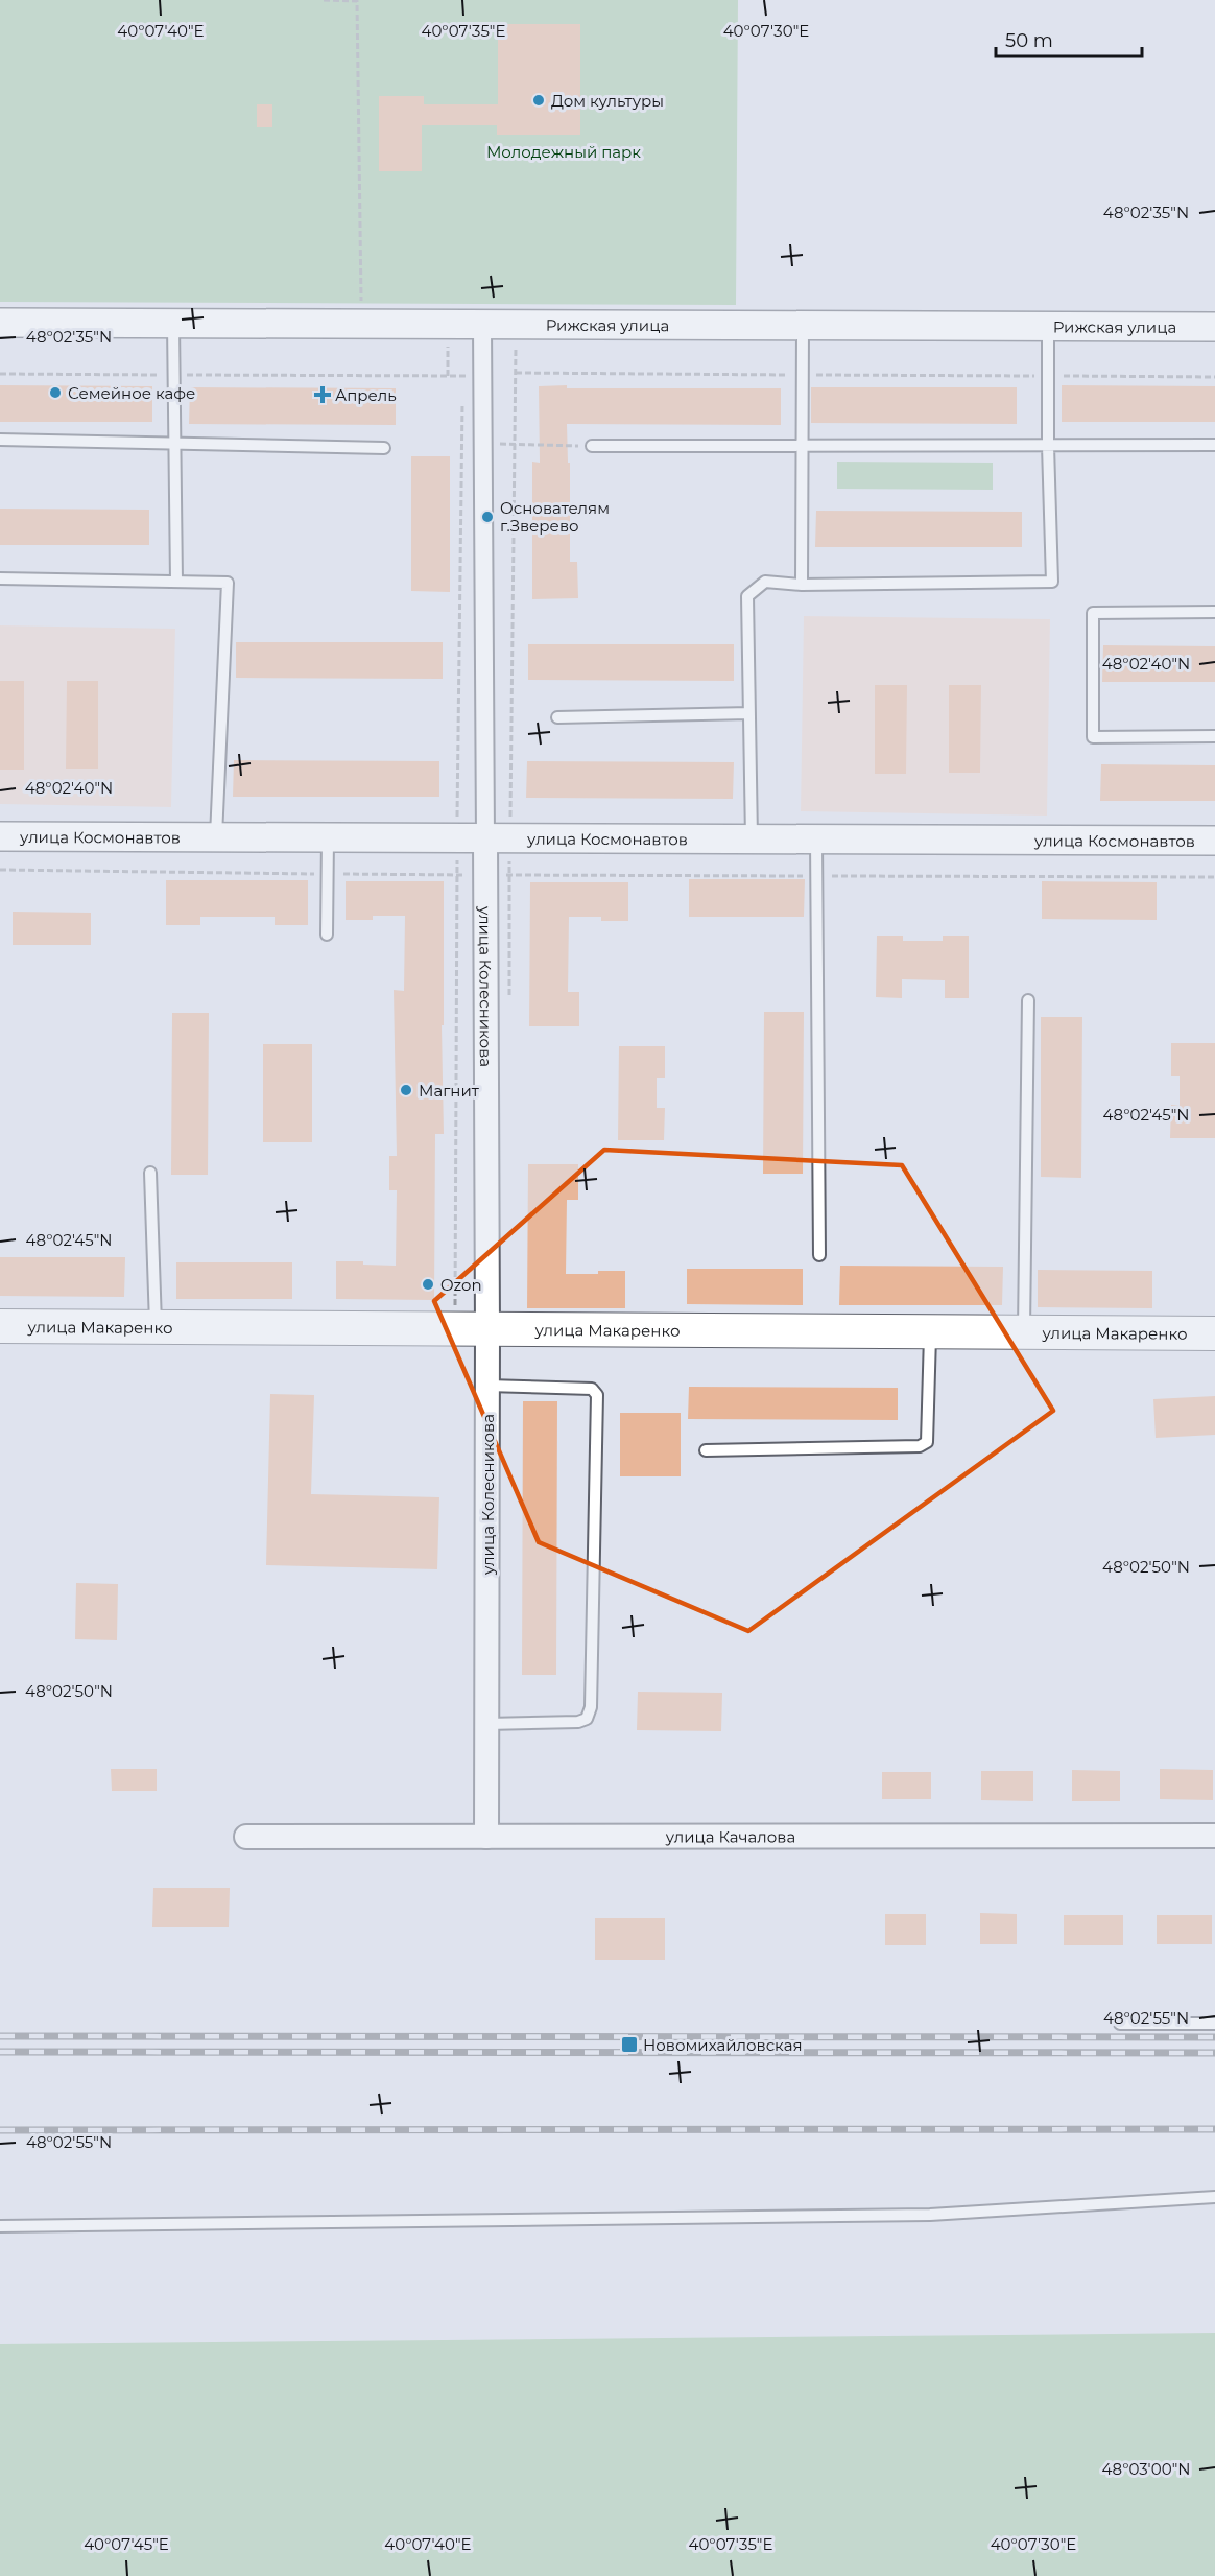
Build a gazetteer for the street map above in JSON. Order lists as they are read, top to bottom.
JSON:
{
  "streets": {
    "main road": ["улица Макаренко"],
    "street": [
      "Рижская улица",
      "улица Космонавтов",
      "улица Колесникова",
      "улица Качалова"
    ]
  },
  "crossings": [
    ["Рижская улица", "улица Колесникова"],
    ["улица Космонавтов", "улица Колесникова"],
    ["улица Колесникова", "улица Макаренко"],
    ["улица Колесникова", "улица Качалова"]
  ],
  "parks": ["Молодежный парк"],
  "places": {
    "other": [
      "Дом культуры",
      "Семейное кафе",
      "Основателям г.Зверево",
      "Магнит",
      "Ozon"
    ],
    "health": ["Апрель"],
    "transit": ["Новомихайловская"]
  },
  "scale_bar": "50 m",
  "coordinates": [
    "40°07'40\"E",
    "40°07'35\"E",
    "40°07'30\"E",
    "48°02'35\"N",
    "48°02'40\"N",
    "48°02'45\"N",
    "48°02'50\"N",
    "48°02'55\"N",
    "48°03'00\"N",
    "40°07'45\"E"
  ]
}
